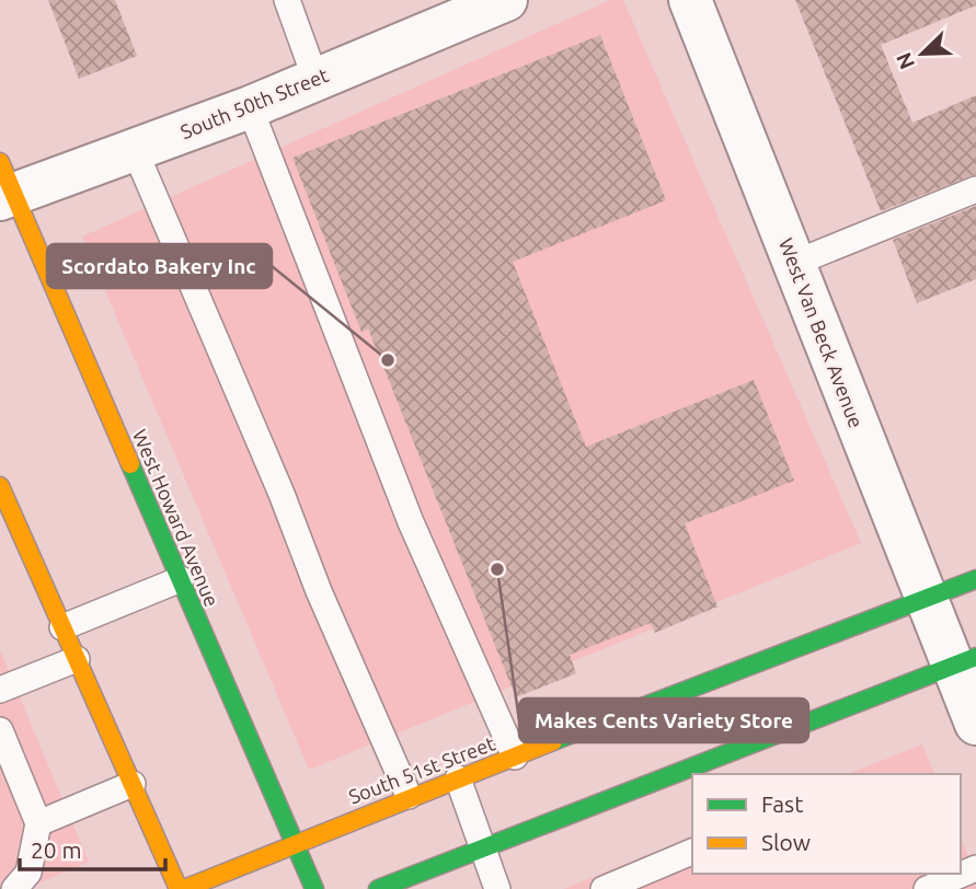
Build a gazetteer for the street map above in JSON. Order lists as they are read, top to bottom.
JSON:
{
  "streets": {
    "street": [
      "South 50th Street",
      "West Van Beck Avenue",
      "West Howard Avenue",
      "South 51st Street"
    ]
  },
  "crossings": [
    ["South 50th Street", "West Howard Avenue"],
    ["West Van Beck Avenue", "South 51st Street"],
    ["West Howard Avenue", "South 51st Street"]
  ],
  "places": ["Scordato Bakery Inc", "Makes Cents Variety Store"],
  "legend": ["Fast", "Slow"],
  "scale_bar": "20 m",
  "north": "bottom left"
}
